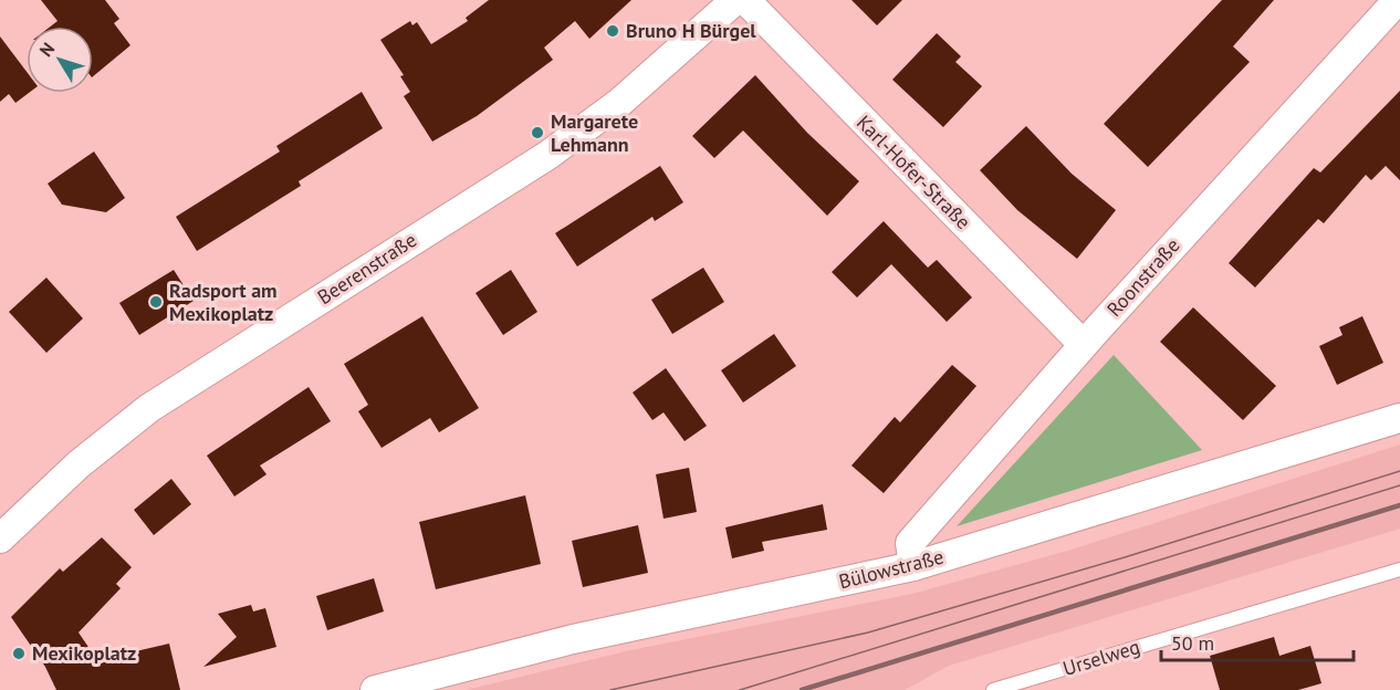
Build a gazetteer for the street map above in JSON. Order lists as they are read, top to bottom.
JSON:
{
  "streets": {
    "street": [
      "Karl-Hofer-Straße",
      "Beerenstraße",
      "Roonstraße",
      "Bülowstraße"
    ],
    "lane": ["Urselweg"]
  },
  "crossings": [
    ["Karl-Hofer-Straße", "Roonstraße"],
    ["Roonstraße", "Bülowstraße"]
  ],
  "places": [
    "Bruno H Bürgel",
    "Margarete Lehmann",
    "Radsport am Mexikoplatz",
    "Mexikoplatz"
  ],
  "scale_bar": "50 m",
  "north": "top left"
}
